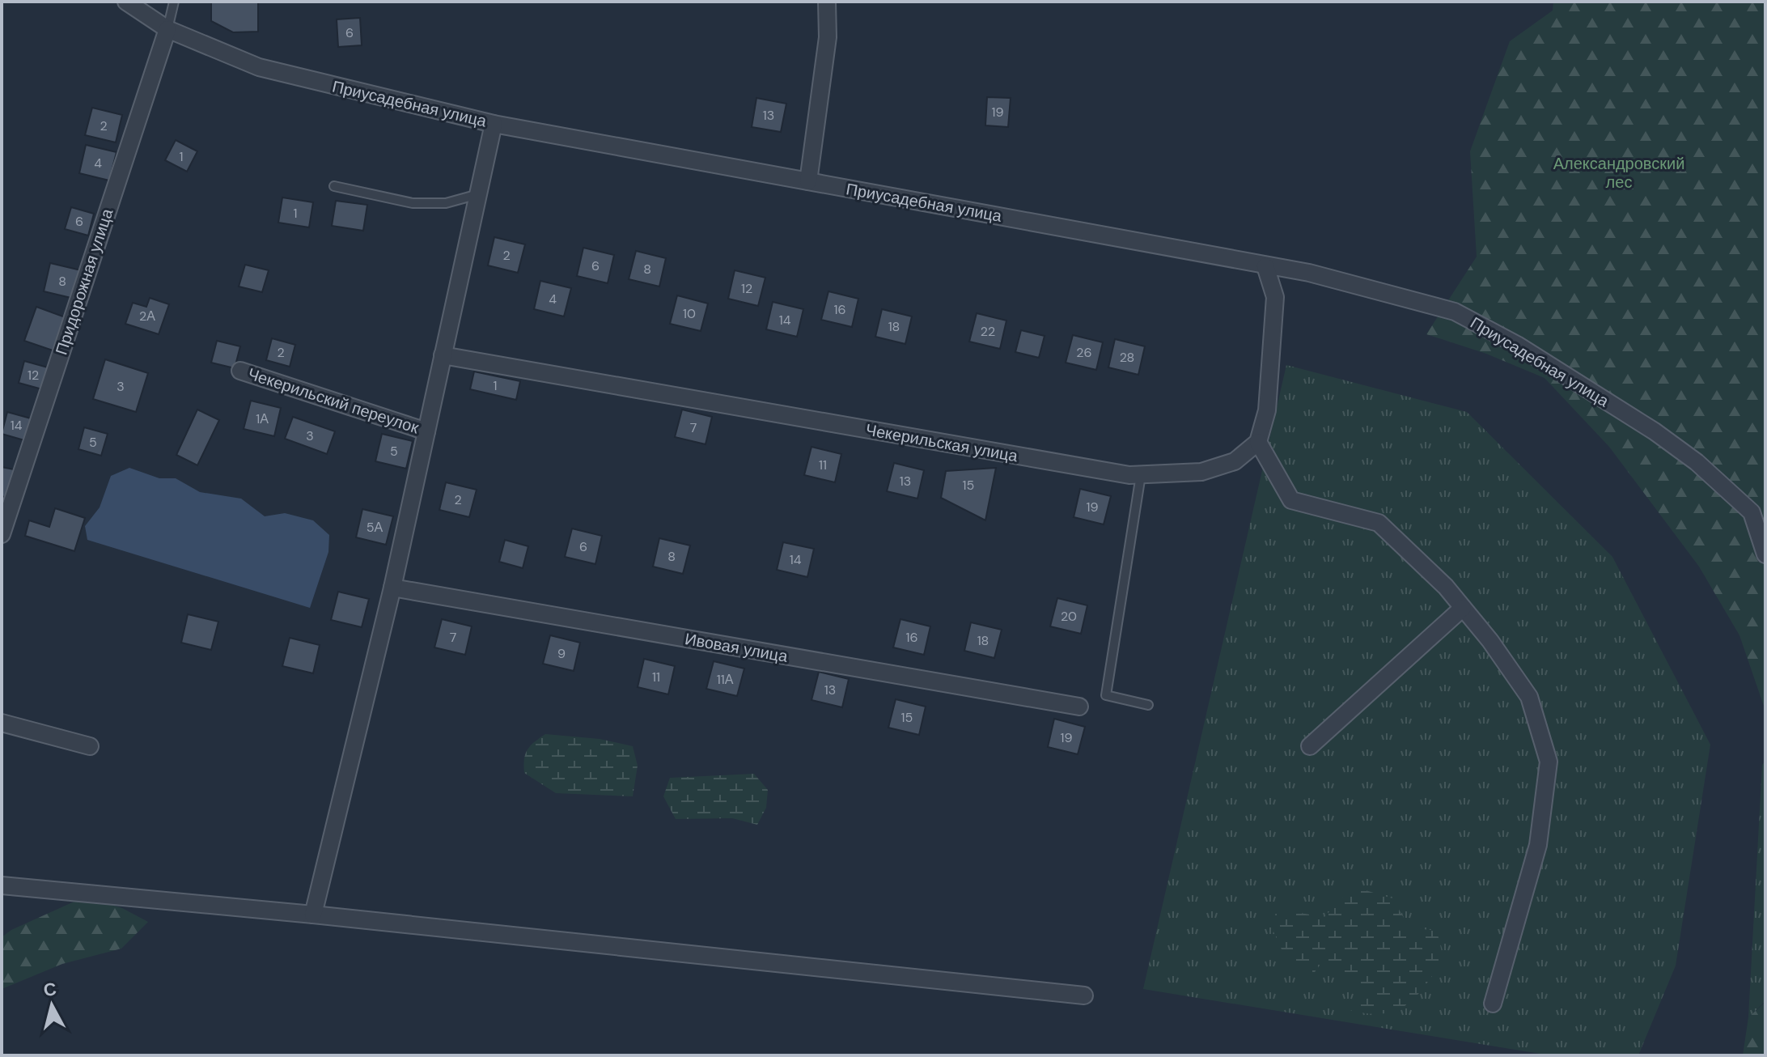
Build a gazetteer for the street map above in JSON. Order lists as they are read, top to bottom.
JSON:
{
  "streets": {
    "street": [
      "Приусадебная улица",
      "Придорожная улица",
      "Чекерильский переулок",
      "Чекерильская улица",
      "Ивовая улица"
    ]
  },
  "crossings": [
    ["Приусадебная улица", "Придорожная улица"]
  ],
  "parks": ["Александровский лес"],
  "house_numbers": [
    "6",
    "19",
    "13",
    "2",
    "1",
    "4",
    "1",
    "6",
    "2",
    "6",
    "8",
    "8",
    "12",
    "4",
    "16",
    "10",
    "2А",
    "14",
    "18",
    "22",
    "2",
    "26",
    "28",
    "12",
    "1",
    "3",
    "1А",
    "14",
    "7",
    "3",
    "5",
    "5",
    "11",
    "13",
    "15",
    "2",
    "19",
    "5А",
    "6",
    "8",
    "14",
    "20",
    "7",
    "16",
    "18",
    "9",
    "11",
    "11А",
    "13",
    "15",
    "19"
  ],
  "north": "top"
}
